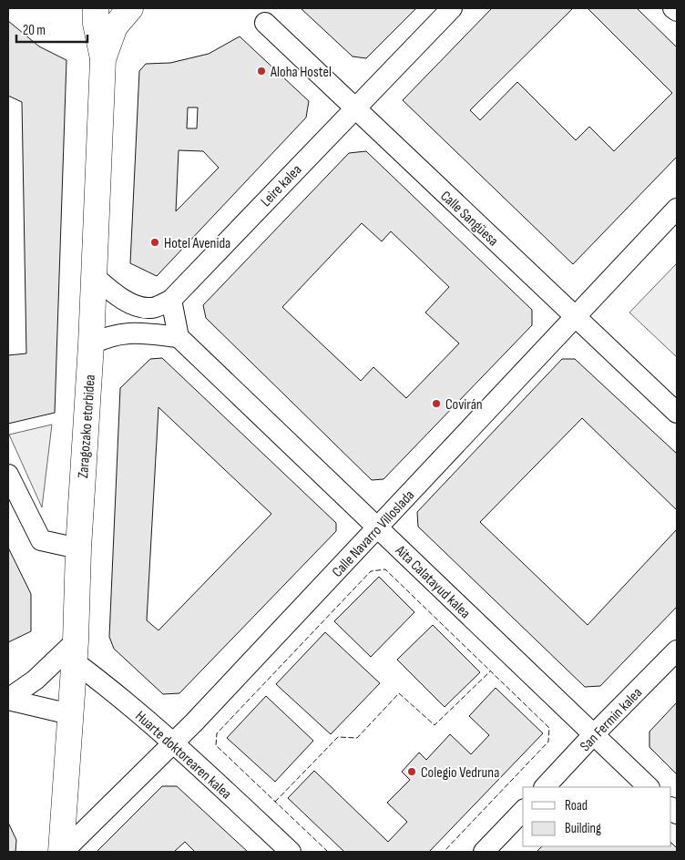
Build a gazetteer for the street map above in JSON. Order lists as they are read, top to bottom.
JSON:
{
  "streets": {
    "main road": ["Zaragozako etorbidea"],
    "street": [
      "Leire kalea",
      "Calle Sangüesa",
      "Calle Navarro Villoslada",
      "Aita Calatayud kalea",
      "San Fermin kalea",
      "Huarte doktorearen kalea"
    ]
  },
  "crossings": [
    ["Leire kalea", "Calle Sangüesa"],
    ["Leire kalea", "Zaragozako etorbidea"],
    ["Calle Sangüesa", "Calle Navarro Villoslada"],
    ["Zaragozako etorbidea", "Calle Navarro Villoslada"],
    ["Zaragozako etorbidea", "Huarte doktorearen kalea"],
    ["Calle Navarro Villoslada", "Aita Calatayud kalea"],
    ["Calle Navarro Villoslada", "Huarte doktorearen kalea"],
    ["Aita Calatayud kalea", "San Fermin kalea"]
  ],
  "places": [
    "Aloha Hostel",
    "Hotel Avenida",
    "Covirán",
    "Colegio Vedruna"
  ],
  "legend": ["Road", "Building"],
  "scale_bar": "20 m"
}
